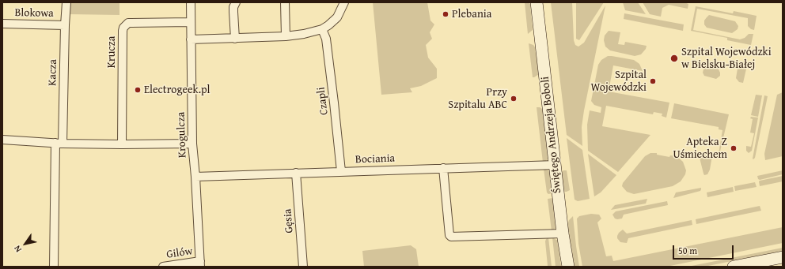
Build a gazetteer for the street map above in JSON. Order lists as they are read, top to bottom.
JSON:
{
  "streets": {
    "street": [
      "Blokowa",
      "Krucza",
      "Kacza",
      "Czapli",
      "Krogulcza",
      "Świętego Andrzeja Boboli",
      "Bociania",
      "Gęsia",
      "Gilów"
    ]
  },
  "crossings": [
    ["Blokowa", "Kacza"],
    ["Krucza", "Krogulcza"],
    ["Czapli", "Bociania"],
    ["Krogulcza", "Bociania"],
    ["Krogulcza", "Gilów"],
    ["Świętego Andrzeja Boboli", "Bociania"],
    ["Bociania", "Gęsia"]
  ],
  "places": [
    "Plebania",
    "Szpital Wojewódzki w Bielsku-Białej",
    "Szpital Wojewódzki",
    "Electrogeek.pl",
    "Przy Szpitalu ABC",
    "Apteka Z Uśmiechem"
  ],
  "scale_bar": "50 m",
  "north": "bottom left"
}
